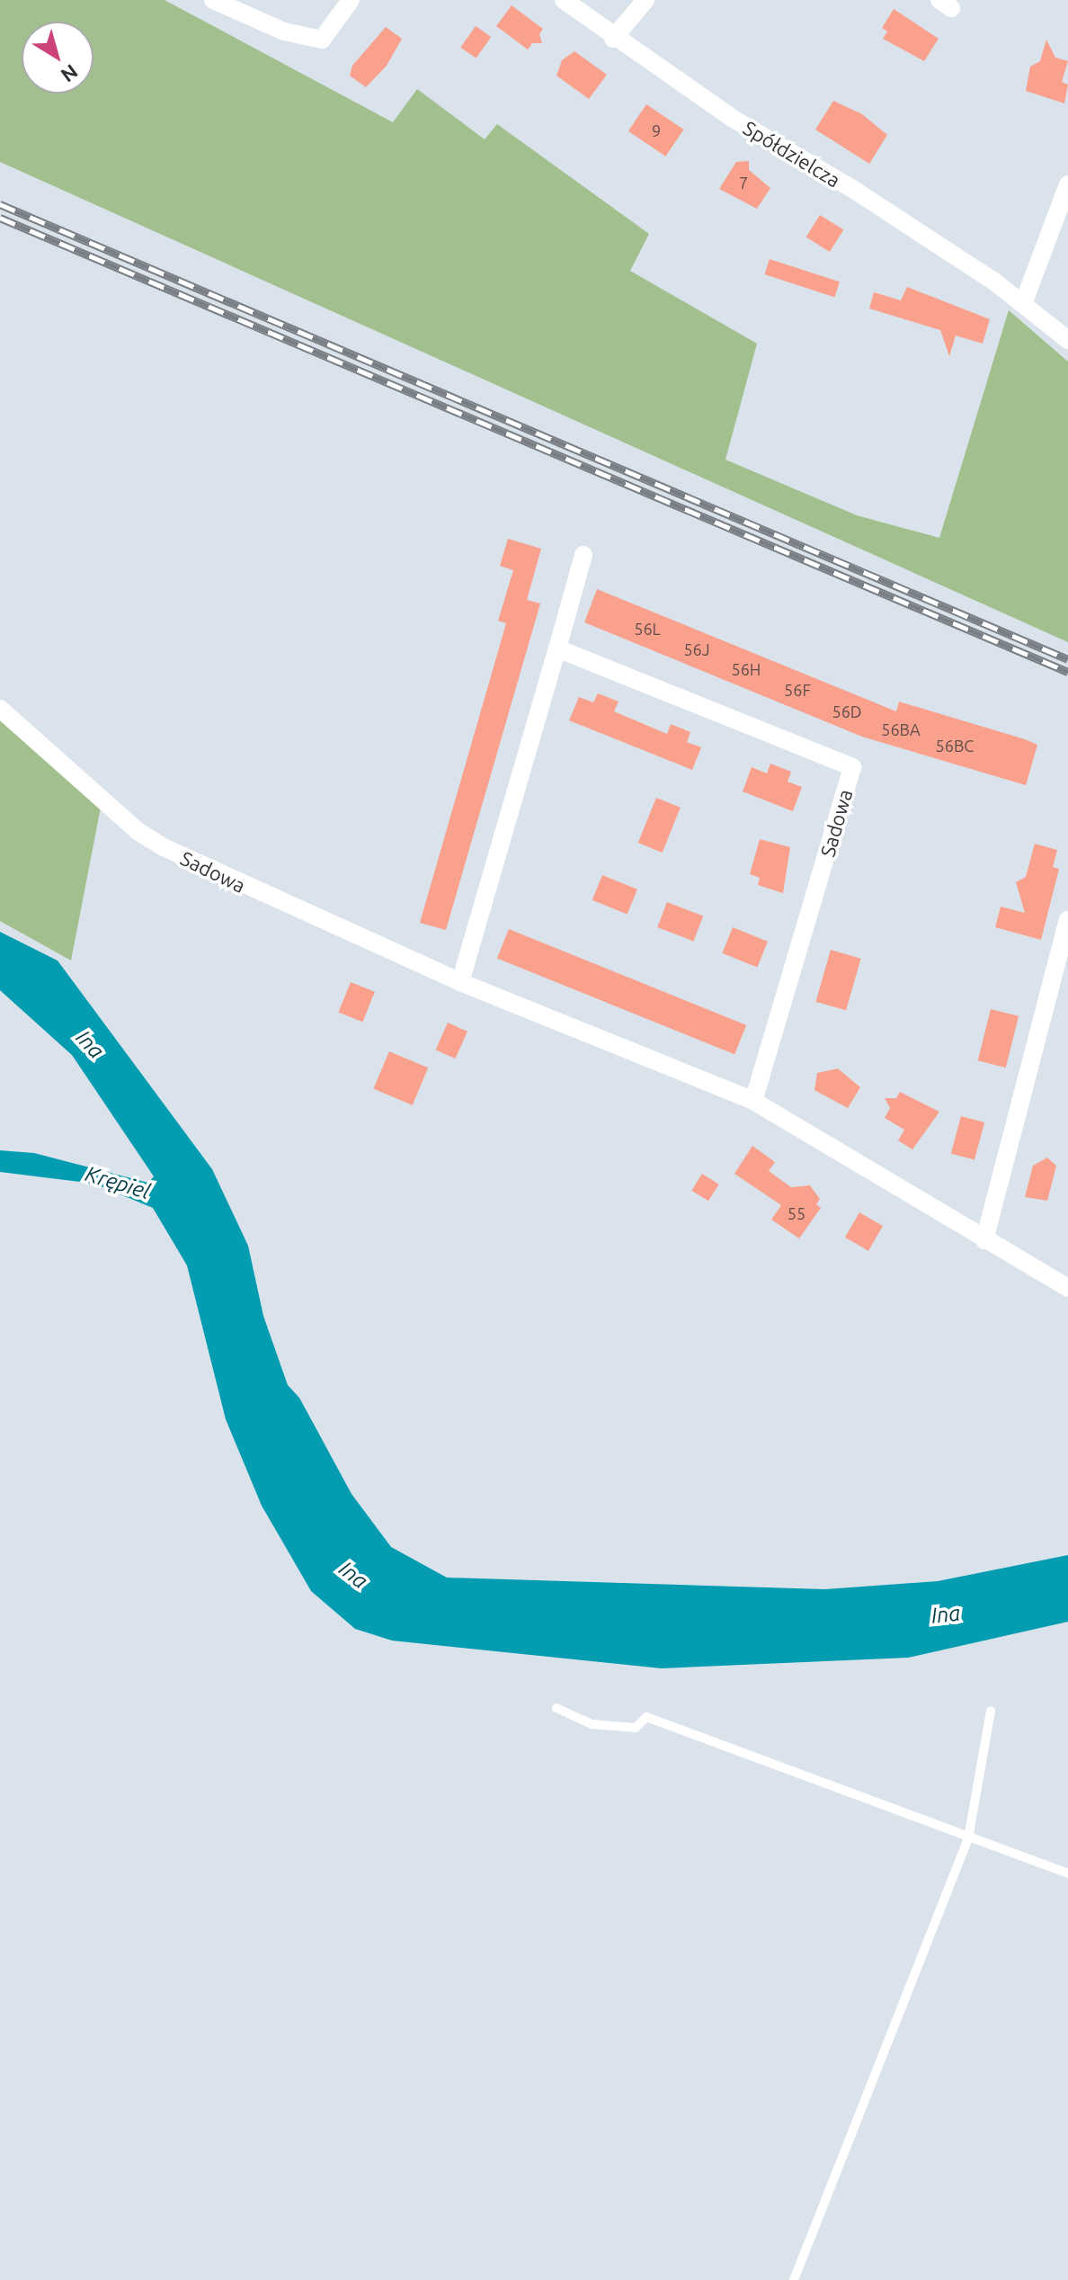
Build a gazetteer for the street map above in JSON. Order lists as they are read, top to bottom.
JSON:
{
  "streets": {
    "street": ["Spółdzielcza", "Sadowa"]
  },
  "water": ["Ina", "Krępiel"],
  "house_numbers": [
    "9",
    "7",
    "56L",
    "56J",
    "56H",
    "56F",
    "56D",
    "56BA",
    "56BC",
    "55"
  ],
  "north": "bottom right"
}
